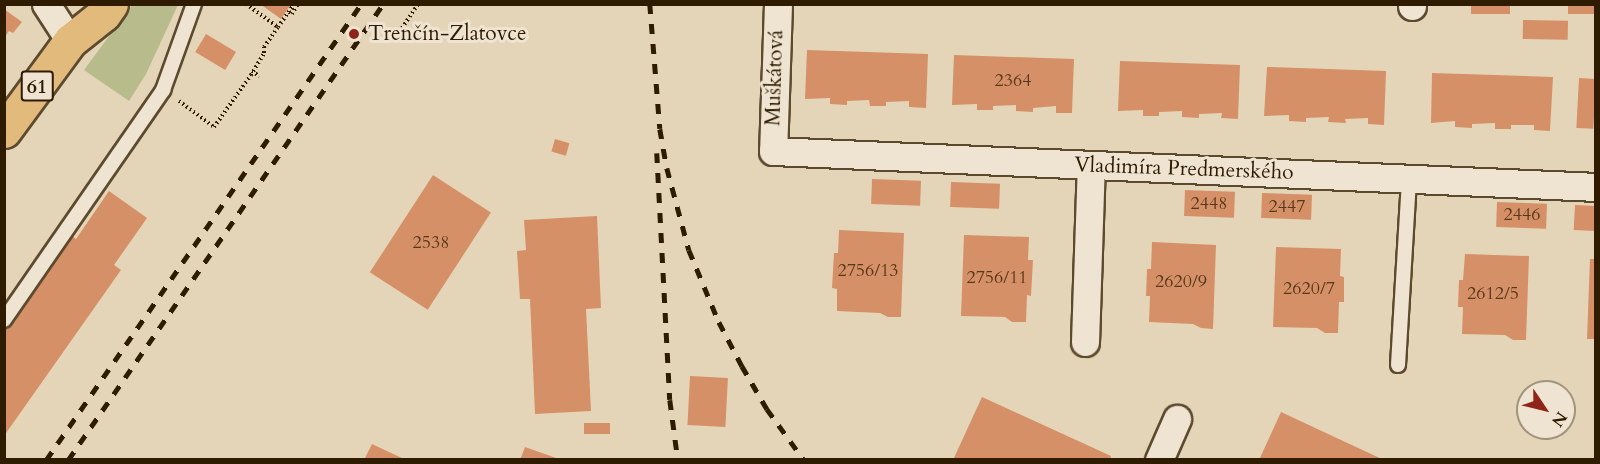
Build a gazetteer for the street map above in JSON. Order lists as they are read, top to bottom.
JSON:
{
  "streets": {
    "main road": ["61"],
    "street": ["Muškátová", "Vladimíra Predmerského"]
  },
  "crossings": [
    ["Muškátová", "Vladimíra Predmerského"]
  ],
  "places": ["Trenčín-Zlatovce"],
  "house_numbers": [
    "2364",
    "2448",
    "2447",
    "2446",
    "2538",
    "2756/13",
    "2756/11",
    "2620/9",
    "2620/7",
    "2612/5"
  ],
  "north": "bottom right"
}
